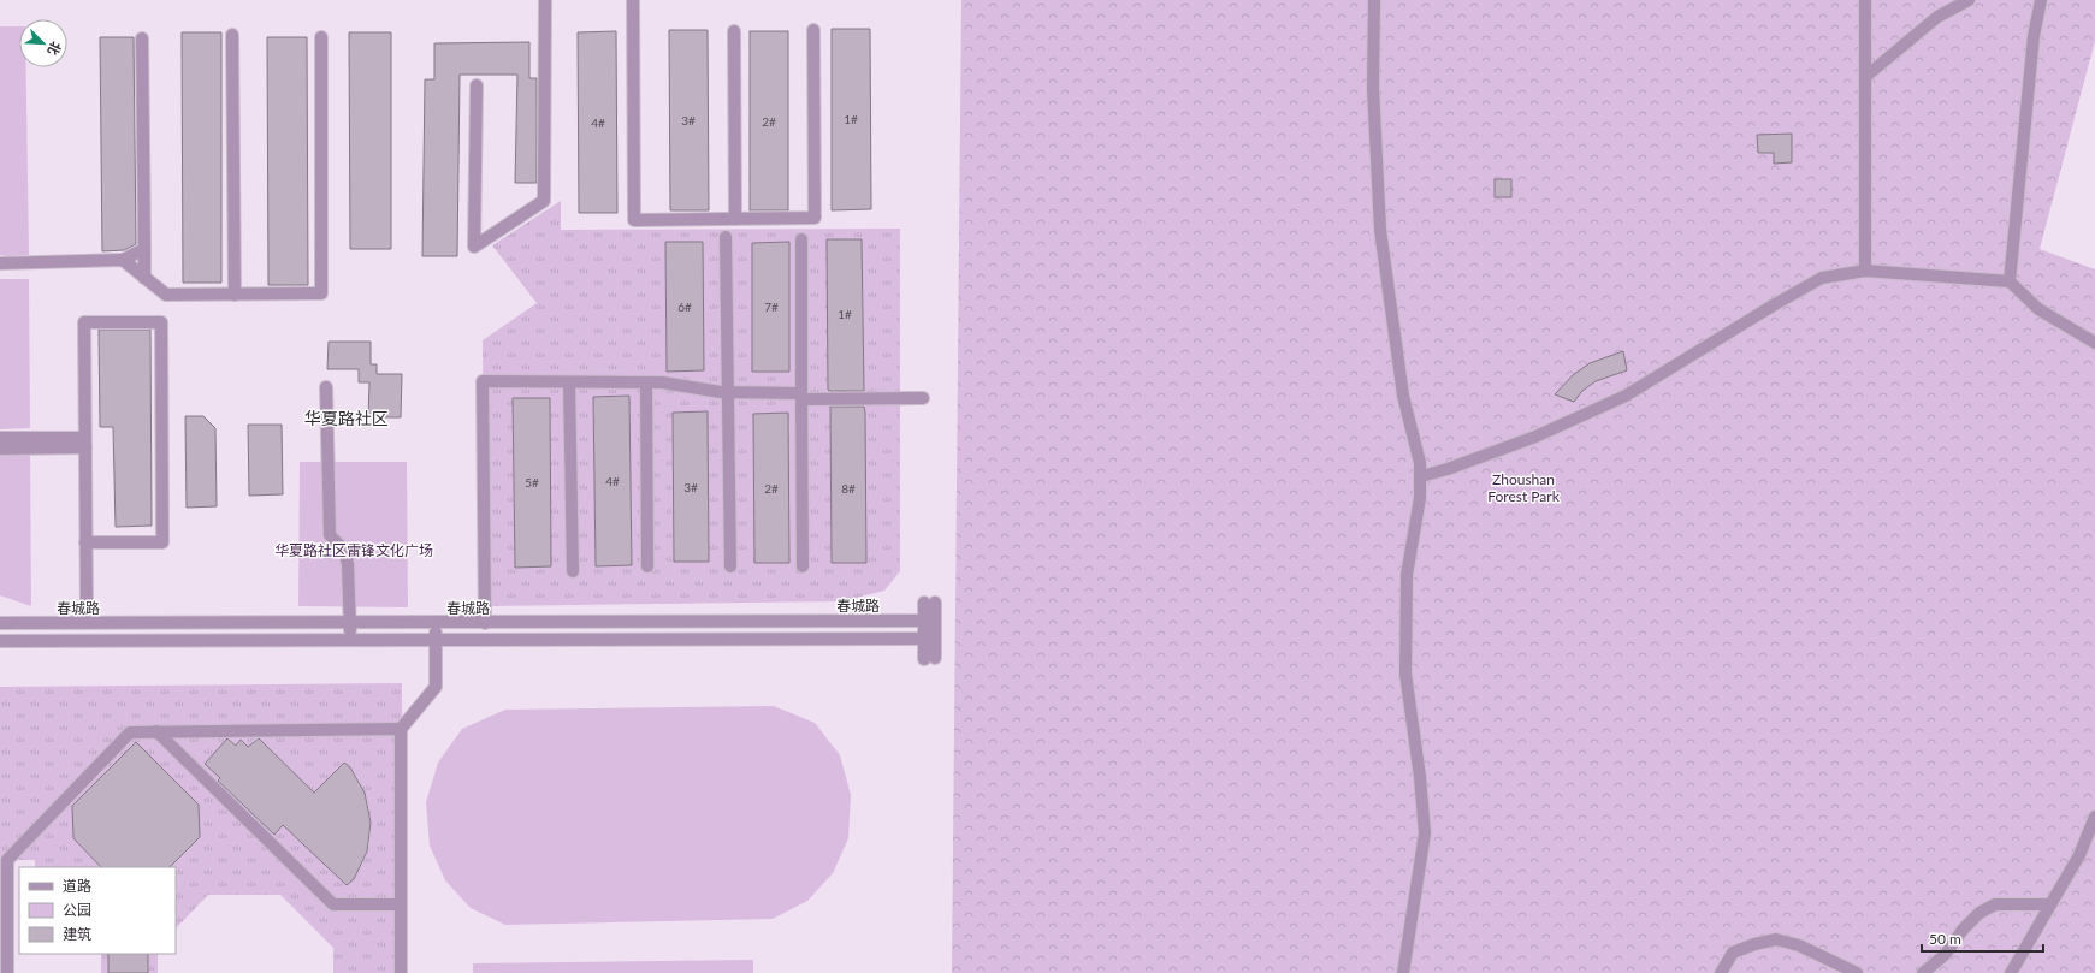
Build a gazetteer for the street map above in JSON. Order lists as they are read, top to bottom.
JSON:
{
  "streets": {
    "street": ["春城路"]
  },
  "districts": ["华夏路社区"],
  "parks": ["Zhoushan Forest Park", "华夏路社区雷锋文化广场"],
  "house_numbers": [
    "1#",
    "3#",
    "2#",
    "4#",
    "6#",
    "7#",
    "1#",
    "4#",
    "5#",
    "3#",
    "2#",
    "8#"
  ],
  "legend": ["道路", "公园", "建筑"],
  "scale_bar": "50 m",
  "north": "bottom right"
}
